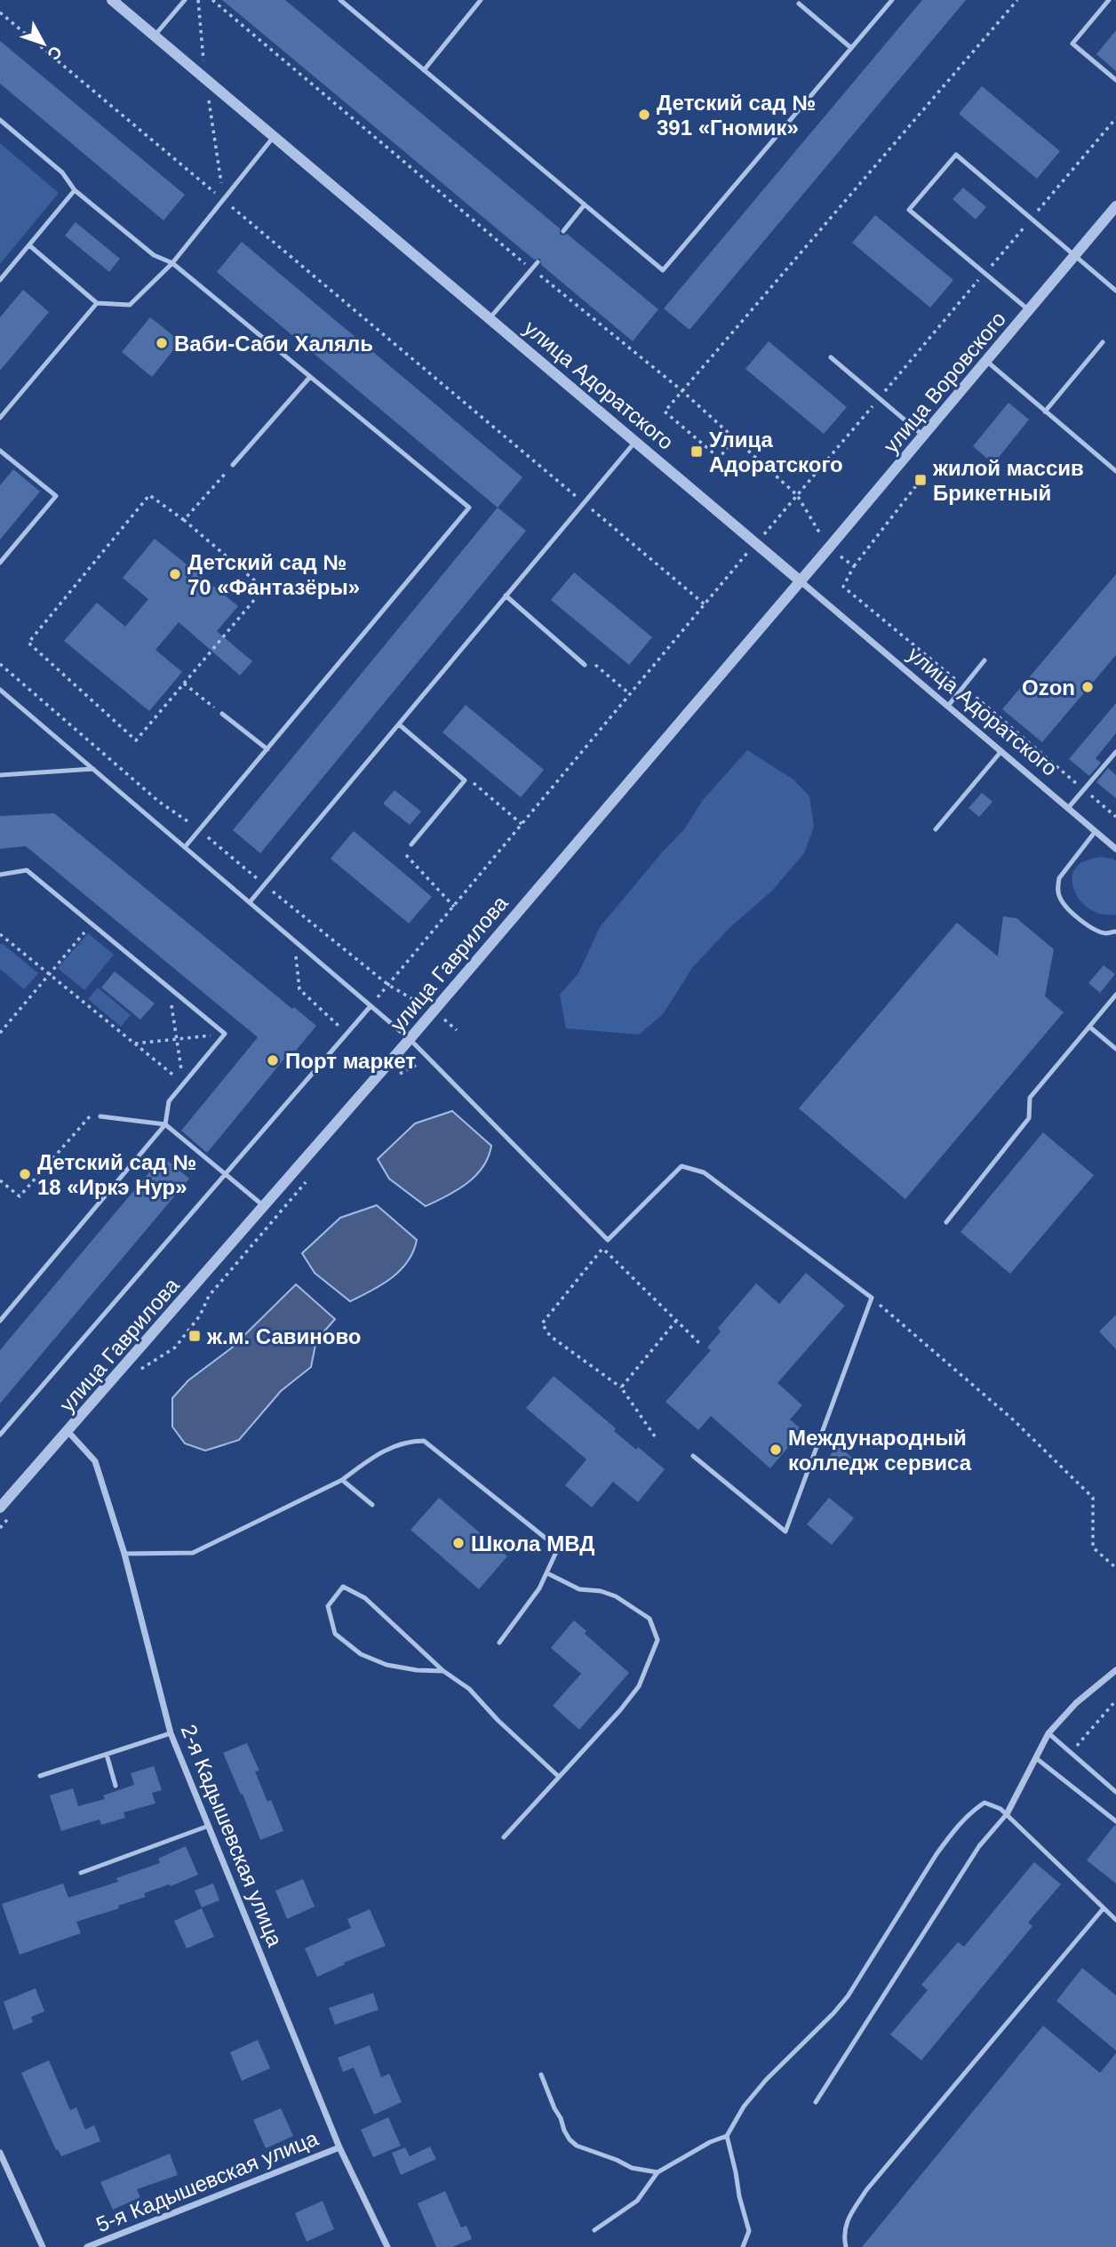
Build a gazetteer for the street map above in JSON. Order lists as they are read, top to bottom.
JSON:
{
  "streets": {
    "street": [
      "улица Воровского",
      "улица Адоратского",
      "улица Гаврилова",
      "2-я Кадышевская улица",
      "5-я Кадышевская улица"
    ]
  },
  "crossings": [
    ["улица Воровского", "улица Адоратского"],
    ["улица Воровского", "улица Гаврилова"],
    ["улица Адоратского", "улица Гаврилова"],
    ["улица Гаврилова", "2-я Кадышевская улица"],
    ["2-я Кадышевская улица", "5-я Кадышевская улица"]
  ],
  "places": {
    "other": [
      "Детский сад № 391 «Гномик»",
      "Ваби-Саби Халяль",
      "Детский сад № 70 «Фантазёры»",
      "Ozon",
      "Порт маркет",
      "Детский сад № 18 «Иркэ Нур»",
      "Международный колледж сервиса",
      "Школа МВД"
    ],
    "transit": ["Улица Адоратского", "жилой массив Брикетный", "ж.м. Савиново"]
  },
  "north": "bottom right"
}
